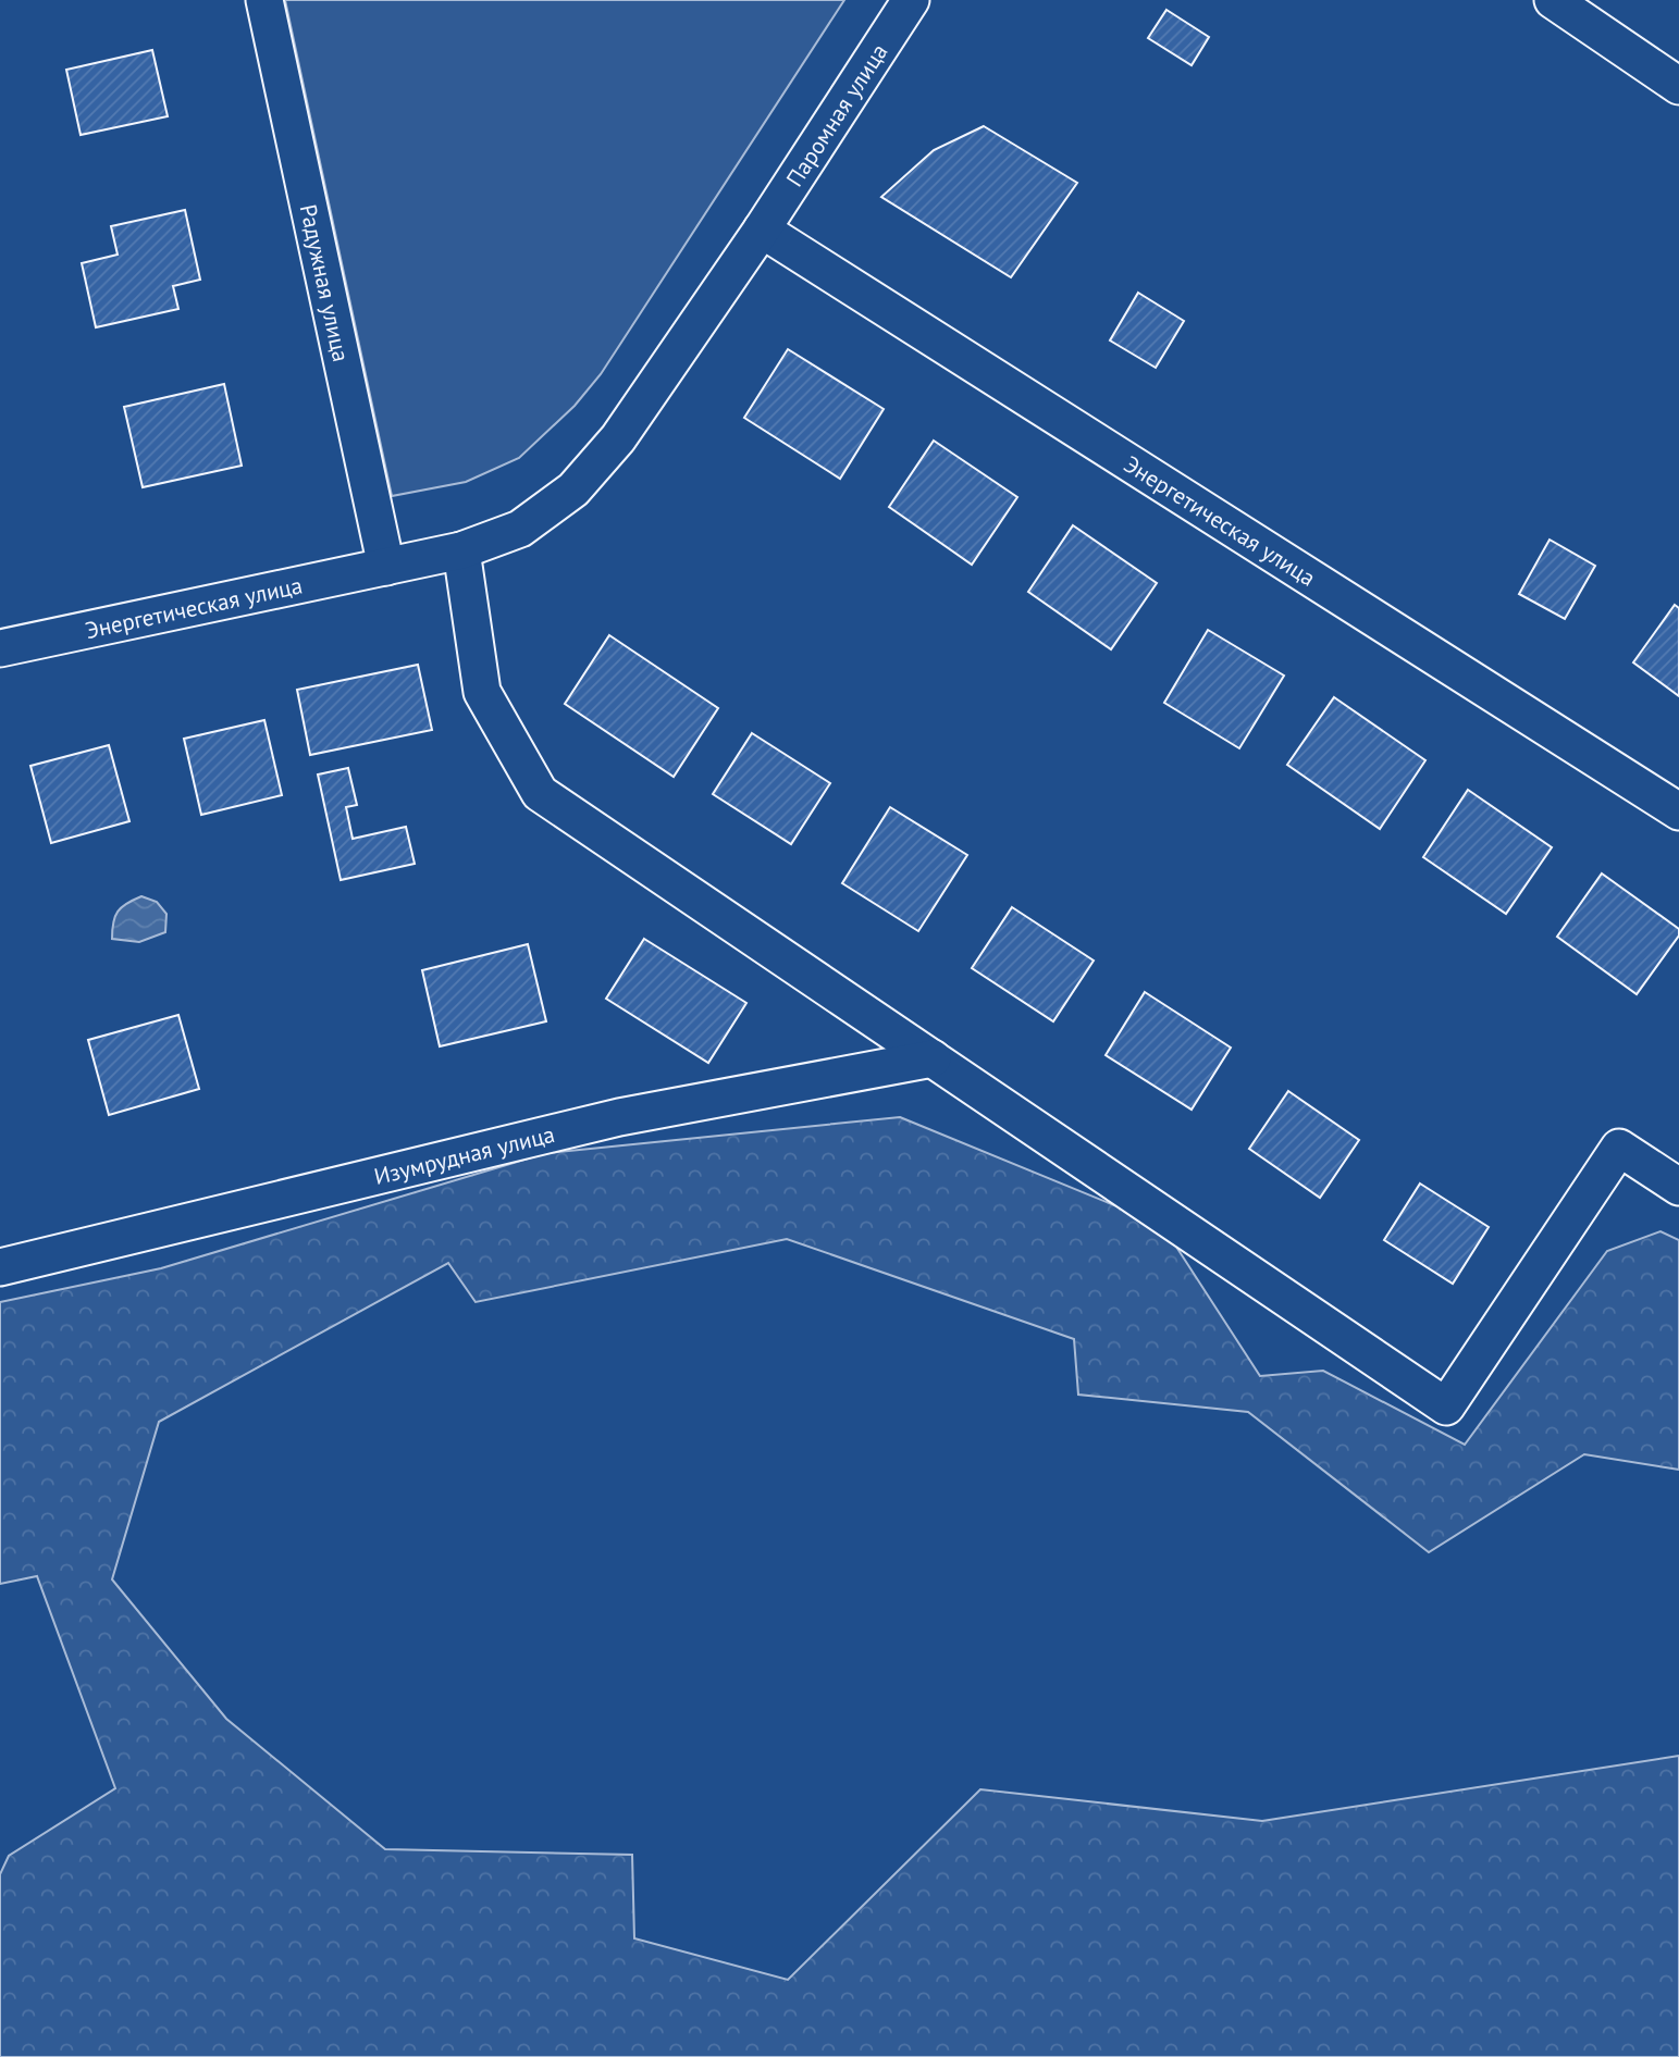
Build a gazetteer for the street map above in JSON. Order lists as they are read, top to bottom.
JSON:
{
  "streets": {
    "street": [
      "Паромная улица",
      "Радужная улица",
      "Энергетическая улица",
      "Изумрудная улица"
    ]
  },
  "crossings": [
    ["Паромная улица", "Энергетическая улица"],
    ["Радужная улица", "Энергетическая улица"]
  ]
}
